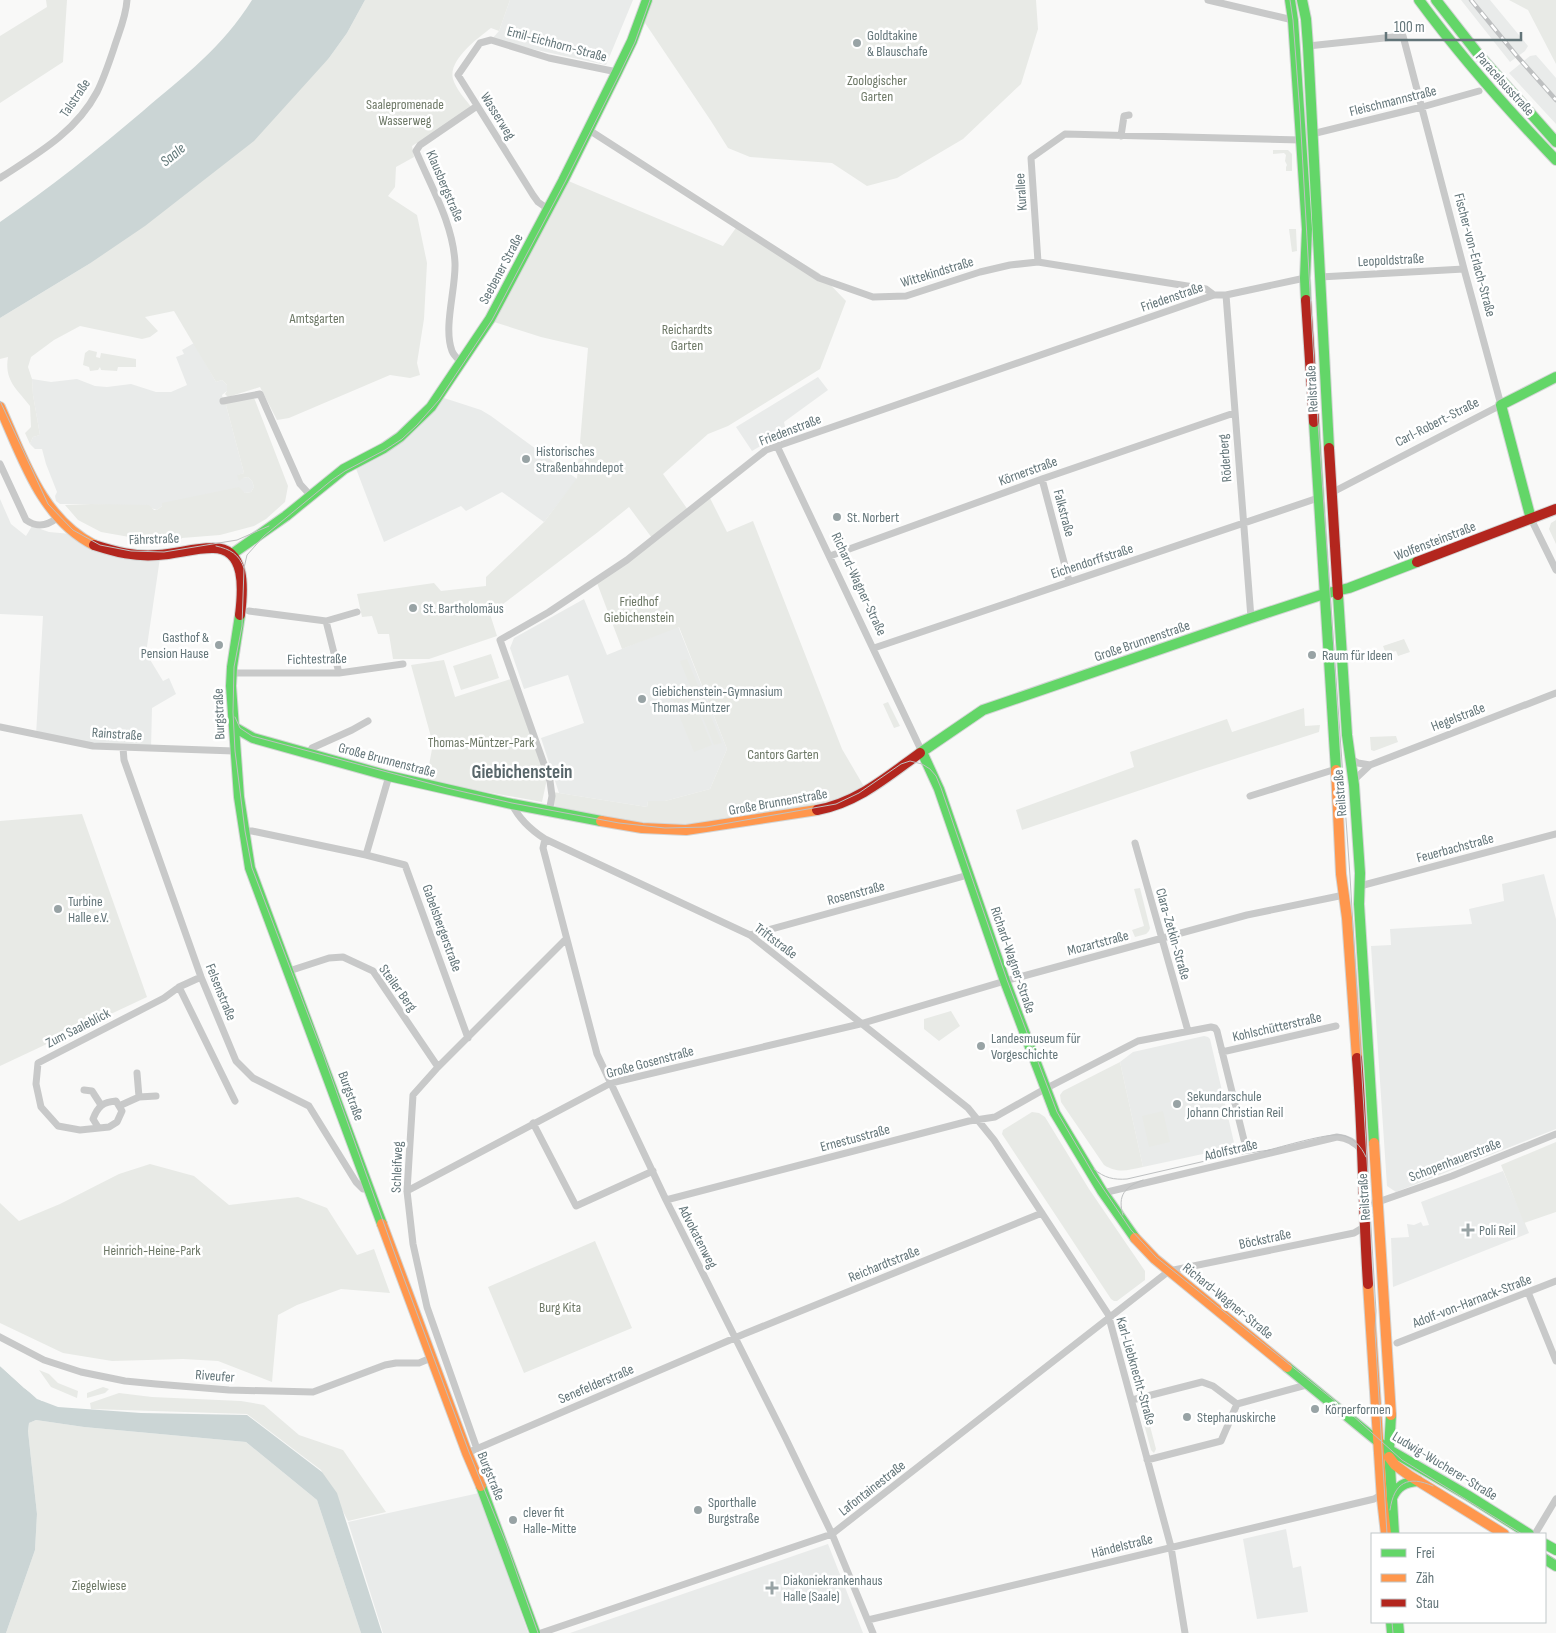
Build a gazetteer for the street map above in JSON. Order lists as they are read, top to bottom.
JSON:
{
  "streets": {
    "street": [
      "Emil-Eichhorn-Straße",
      "Paracelsusstraße",
      "Talstraße",
      "Fleischmannstraße",
      "Wasserweg",
      "Klausbergstraße",
      "Kurallee",
      "Fischer-von-Erlach-Straße",
      "Leopoldstraße",
      "Seebener Straße",
      "Wittekindstraße",
      "Friedenstraße",
      "Reilstraße",
      "Carl-Robert-Straße",
      "Röderberg",
      "Körnerstraße",
      "Falkstraße",
      "Fährstraße",
      "Wolfensteinstraße",
      "Eichendorffstraße",
      "Richard-Wagner-Straße",
      "Große Brunnenstraße",
      "Fichtestraße",
      "Burgstraße",
      "Hegelstraße",
      "Rainstraße",
      "Feuerbachstraße",
      "Rosenstraße",
      "Gabelsbergerstraße",
      "Clara-Zetkin-Straße",
      "Triftstraße",
      "Mozartstraße",
      "Steiler Berg",
      "Felsenstraße",
      "Kohlschütterstraße",
      "Zum Saaleblick",
      "Große Gosenstraße",
      "Ernestusstraße",
      "Adolfstraße",
      "Schopenhauerstraße",
      "Schleifweg",
      "Advokatenweg",
      "Böckstraße",
      "Reichardtstraße",
      "Adolf-von-Harnack-Straße",
      "Karl-Liebknecht-Straße",
      "Riveufer",
      "Senefelderstraße",
      "Ludwig-Wucherer-Straße",
      "Lafontainestraße",
      "Händelstraße"
    ]
  },
  "crossings": [
    ["Emil-Eichhorn-Straße", "Wasserweg"],
    ["Emil-Eichhorn-Straße", "Seebener Straße"],
    ["Paracelsusstraße", "Fleischmannstraße"],
    ["Fleischmannstraße", "Fischer-von-Erlach-Straße"],
    ["Fleischmannstraße", "Reilstraße"],
    ["Wasserweg", "Klausbergstraße"],
    ["Wasserweg", "Seebener Straße"],
    ["Klausbergstraße", "Seebener Straße"],
    ["Kurallee", "Wittekindstraße"],
    ["Kurallee", "Reilstraße"],
    ["Fischer-von-Erlach-Straße", "Leopoldstraße"],
    ["Fischer-von-Erlach-Straße", "Reilstraße"],
    ["Fischer-von-Erlach-Straße", "Carl-Robert-Straße"],
    ["Fischer-von-Erlach-Straße", "Wolfensteinstraße"],
    ["Leopoldstraße", "Reilstraße"],
    ["Seebener Straße", "Wittekindstraße"],
    ["Seebener Straße", "Fährstraße"],
    ["Seebener Straße", "Burgstraße"],
    ["Wittekindstraße", "Friedenstraße"],
    ["Friedenstraße", "Reilstraße"],
    ["Friedenstraße", "Röderberg"],
    ["Friedenstraße", "Richard-Wagner-Straße"],
    ["Friedenstraße", "Große Brunnenstraße"],
    ["Reilstraße", "Carl-Robert-Straße"],
    ["Reilstraße", "Wolfensteinstraße"],
    ["Reilstraße", "Eichendorffstraße"],
    ["Reilstraße", "Richard-Wagner-Straße"],
    ["Reilstraße", "Große Brunnenstraße"],
    ["Reilstraße", "Hegelstraße"],
    ["Reilstraße", "Feuerbachstraße"],
    ["Reilstraße", "Mozartstraße"],
    ["Reilstraße", "Adolfstraße"],
    ["Reilstraße", "Schopenhauerstraße"],
    ["Reilstraße", "Böckstraße"],
    ["Reilstraße", "Ludwig-Wucherer-Straße"],
    ["Reilstraße", "Händelstraße"],
    ["Röderberg", "Körnerstraße"],
    ["Röderberg", "Eichendorffstraße"],
    ["Röderberg", "Große Brunnenstraße"],
    ["Körnerstraße", "Falkstraße"],
    ["Körnerstraße", "Richard-Wagner-Straße"],
    ["Falkstraße", "Eichendorffstraße"],
    ["Fährstraße", "Burgstraße"],
    ["Wolfensteinstraße", "Große Brunnenstraße"],
    ["Eichendorffstraße", "Richard-Wagner-Straße"],
    ["Richard-Wagner-Straße", "Große Brunnenstraße"],
    ["Richard-Wagner-Straße", "Rosenstraße"],
    ["Richard-Wagner-Straße", "Mozartstraße"],
    ["Richard-Wagner-Straße", "Ernestusstraße"],
    ["Richard-Wagner-Straße", "Adolfstraße"],
    ["Richard-Wagner-Straße", "Böckstraße"],
    ["Richard-Wagner-Straße", "Ludwig-Wucherer-Straße"],
    ["Richard-Wagner-Straße", "Lafontainestraße"],
    ["Große Brunnenstraße", "Burgstraße"],
    ["Große Brunnenstraße", "Triftstraße"],
    ["Fichtestraße", "Burgstraße"],
    ["Burgstraße", "Rainstraße"],
    ["Burgstraße", "Gabelsbergerstraße"],
    ["Burgstraße", "Steiler Berg"],
    ["Burgstraße", "Felsenstraße"],
    ["Burgstraße", "Schleifweg"],
    ["Burgstraße", "Riveufer"],
    ["Burgstraße", "Senefelderstraße"],
    ["Rainstraße", "Felsenstraße"],
    ["Rosenstraße", "Triftstraße"],
    ["Gabelsbergerstraße", "Schleifweg"],
    ["Clara-Zetkin-Straße", "Mozartstraße"],
    ["Clara-Zetkin-Straße", "Ernestusstraße"],
    ["Triftstraße", "Mozartstraße"],
    ["Triftstraße", "Große Gosenstraße"],
    ["Triftstraße", "Ernestusstraße"],
    ["Triftstraße", "Advokatenweg"],
    ["Triftstraße", "Karl-Liebknecht-Straße"],
    ["Mozartstraße", "Große Gosenstraße"],
    ["Steiler Berg", "Schleifweg"],
    ["Felsenstraße", "Zum Saaleblick"],
    ["Kohlschütterstraße", "Ernestusstraße"],
    ["Große Gosenstraße", "Schleifweg"],
    ["Große Gosenstraße", "Advokatenweg"],
    ["Ernestusstraße", "Advokatenweg"],
    ["Ernestusstraße", "Karl-Liebknecht-Straße"],
    ["Schleifweg", "Advokatenweg"],
    ["Schleifweg", "Senefelderstraße"],
    ["Advokatenweg", "Reichardtstraße"],
    ["Advokatenweg", "Senefelderstraße"],
    ["Advokatenweg", "Lafontainestraße"],
    ["Advokatenweg", "Händelstraße"],
    ["Böckstraße", "Lafontainestraße"],
    ["Reichardtstraße", "Karl-Liebknecht-Straße"],
    ["Reichardtstraße", "Senefelderstraße"],
    ["Karl-Liebknecht-Straße", "Lafontainestraße"],
    ["Karl-Liebknecht-Straße", "Händelstraße"]
  ],
  "districts": ["Giebichenstein"],
  "water": ["Saale"],
  "parks": [
    "Zoologischer Garten",
    "Saalepromenade Wasserweg",
    "Amtsgarten",
    "Reichardts Garten",
    "Friedhof Giebichenstein",
    "Thomas-Müntzer-Park",
    "Cantors Garten",
    "Heinrich-Heine-Park",
    "Burg Kita",
    "Ziegelwiese"
  ],
  "places": {
    "other": [
      "Goldtakine & Blauschafe",
      "Historisches Straßenbahndepot",
      "St. Norbert",
      "St. Bartholomäus",
      "Gasthof & Pension Hause",
      "Raum für Ideen",
      "Giebichenstein-Gymnasium Thomas Müntzer",
      "Turbine Halle e.V.",
      "Landesmuseum für Vorgeschichte",
      "Sekundarschule Johann Christian Reil",
      "Körperformen",
      "Stephanuskirche",
      "Sporthalle Burgstraße",
      "clever fit Halle-Mitte"
    ],
    "health": ["Poli Reil", "Diakoniekrankenhaus Halle (Saale)"]
  },
  "legend": ["Frei", "Zäh", "Stau"],
  "scale_bar": "100 m"
}
